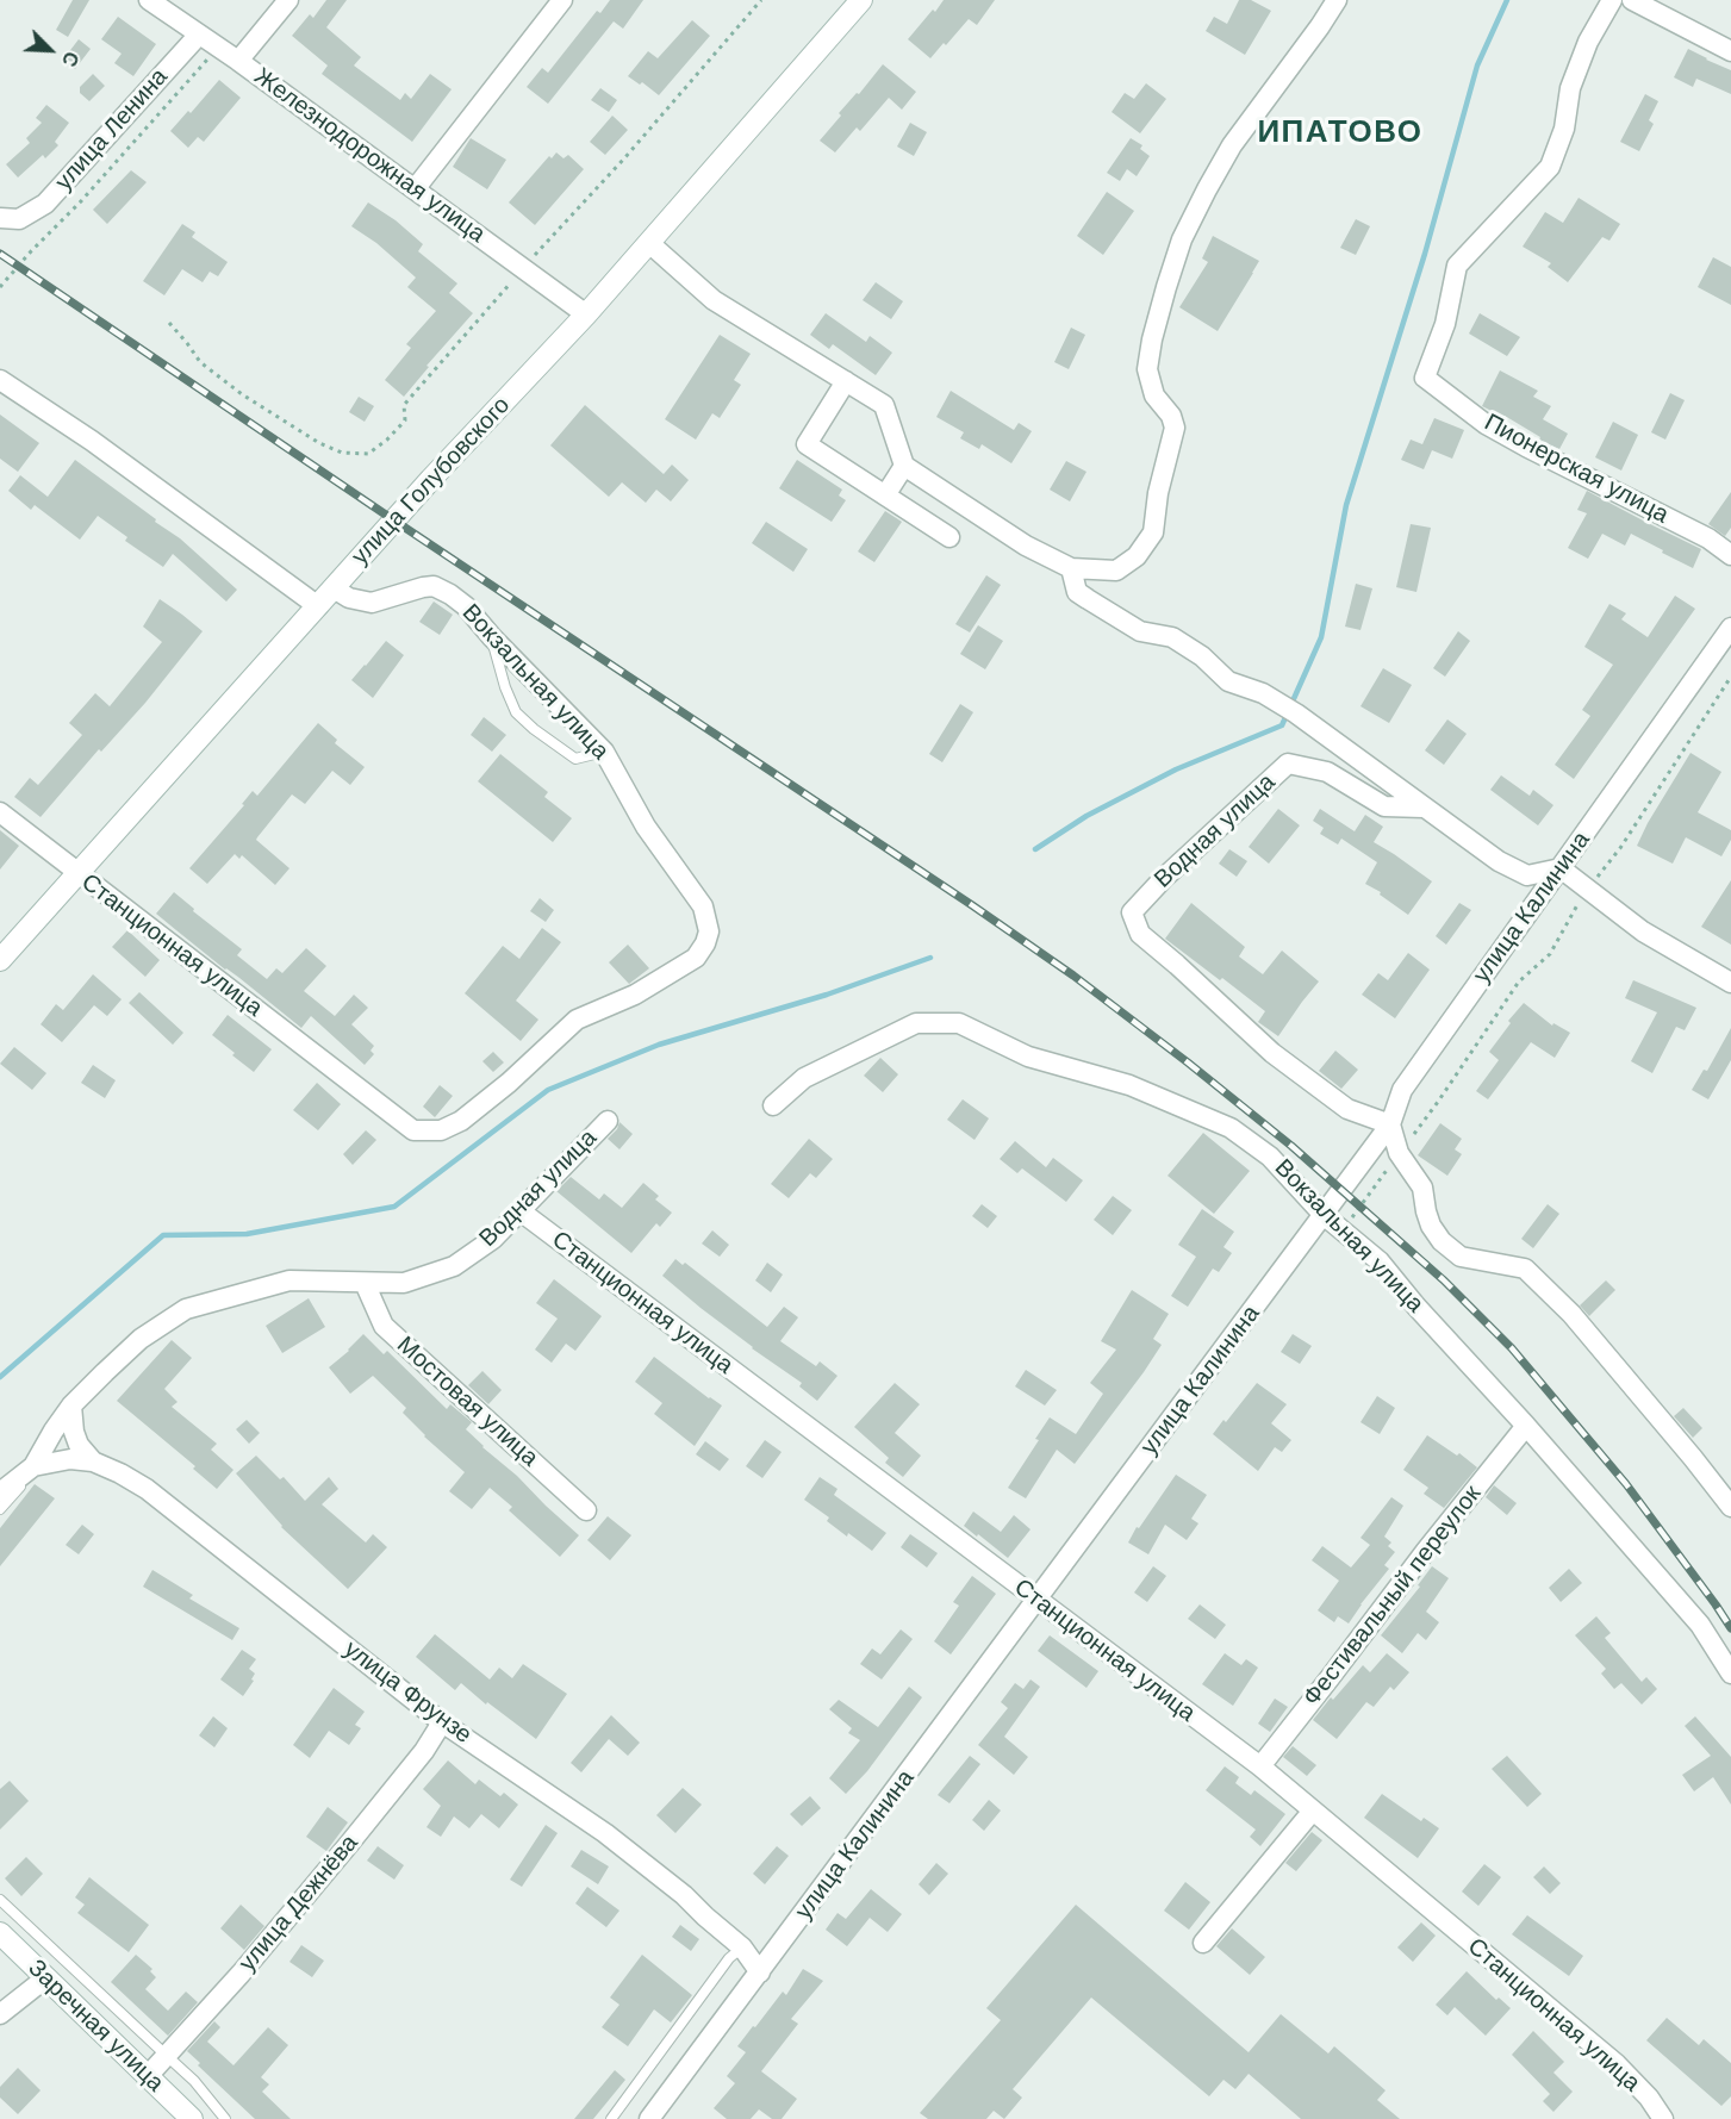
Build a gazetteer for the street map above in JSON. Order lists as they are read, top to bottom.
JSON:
{
  "streets": {
    "street": [
      "улица Ленина",
      "Железнодорожная улица",
      "Пионерская улица",
      "улица Голубовского",
      "Вокзальная улица",
      "Водная улица",
      "улица Калинина",
      "Станционная улица",
      "Мостовая улица",
      "Фестивальный переулок",
      "улица Фрунзе",
      "улица Дежнёва",
      "Заречная улица"
    ]
  },
  "crossings": [
    ["улица Ленина", "Железнодорожная улица"],
    ["Железнодорожная улица", "улица Голубовского"],
    ["улица Голубовского", "Вокзальная улица"],
    ["улица Голубовского", "Станционная улица"],
    ["Вокзальная улица", "улица Калинина"],
    ["Вокзальная улица", "Станционная улица"],
    ["Вокзальная улица", "Фестивальный переулок"],
    ["Водная улица", "улица Калинина"],
    ["Водная улица", "Станционная улица"],
    ["Водная улица", "Мостовая улица"],
    ["Водная улица", "улица Фрунзе"],
    ["улица Калинина", "Станционная улица"],
    ["улица Калинина", "улица Фрунзе"],
    ["Станционная улица", "Фестивальный переулок"],
    ["улица Фрунзе", "улица Дежнёва"],
    ["улица Дежнёва", "Заречная улица"]
  ],
  "districts": ["ИПАТОВО"],
  "north": "bottom right"
}
